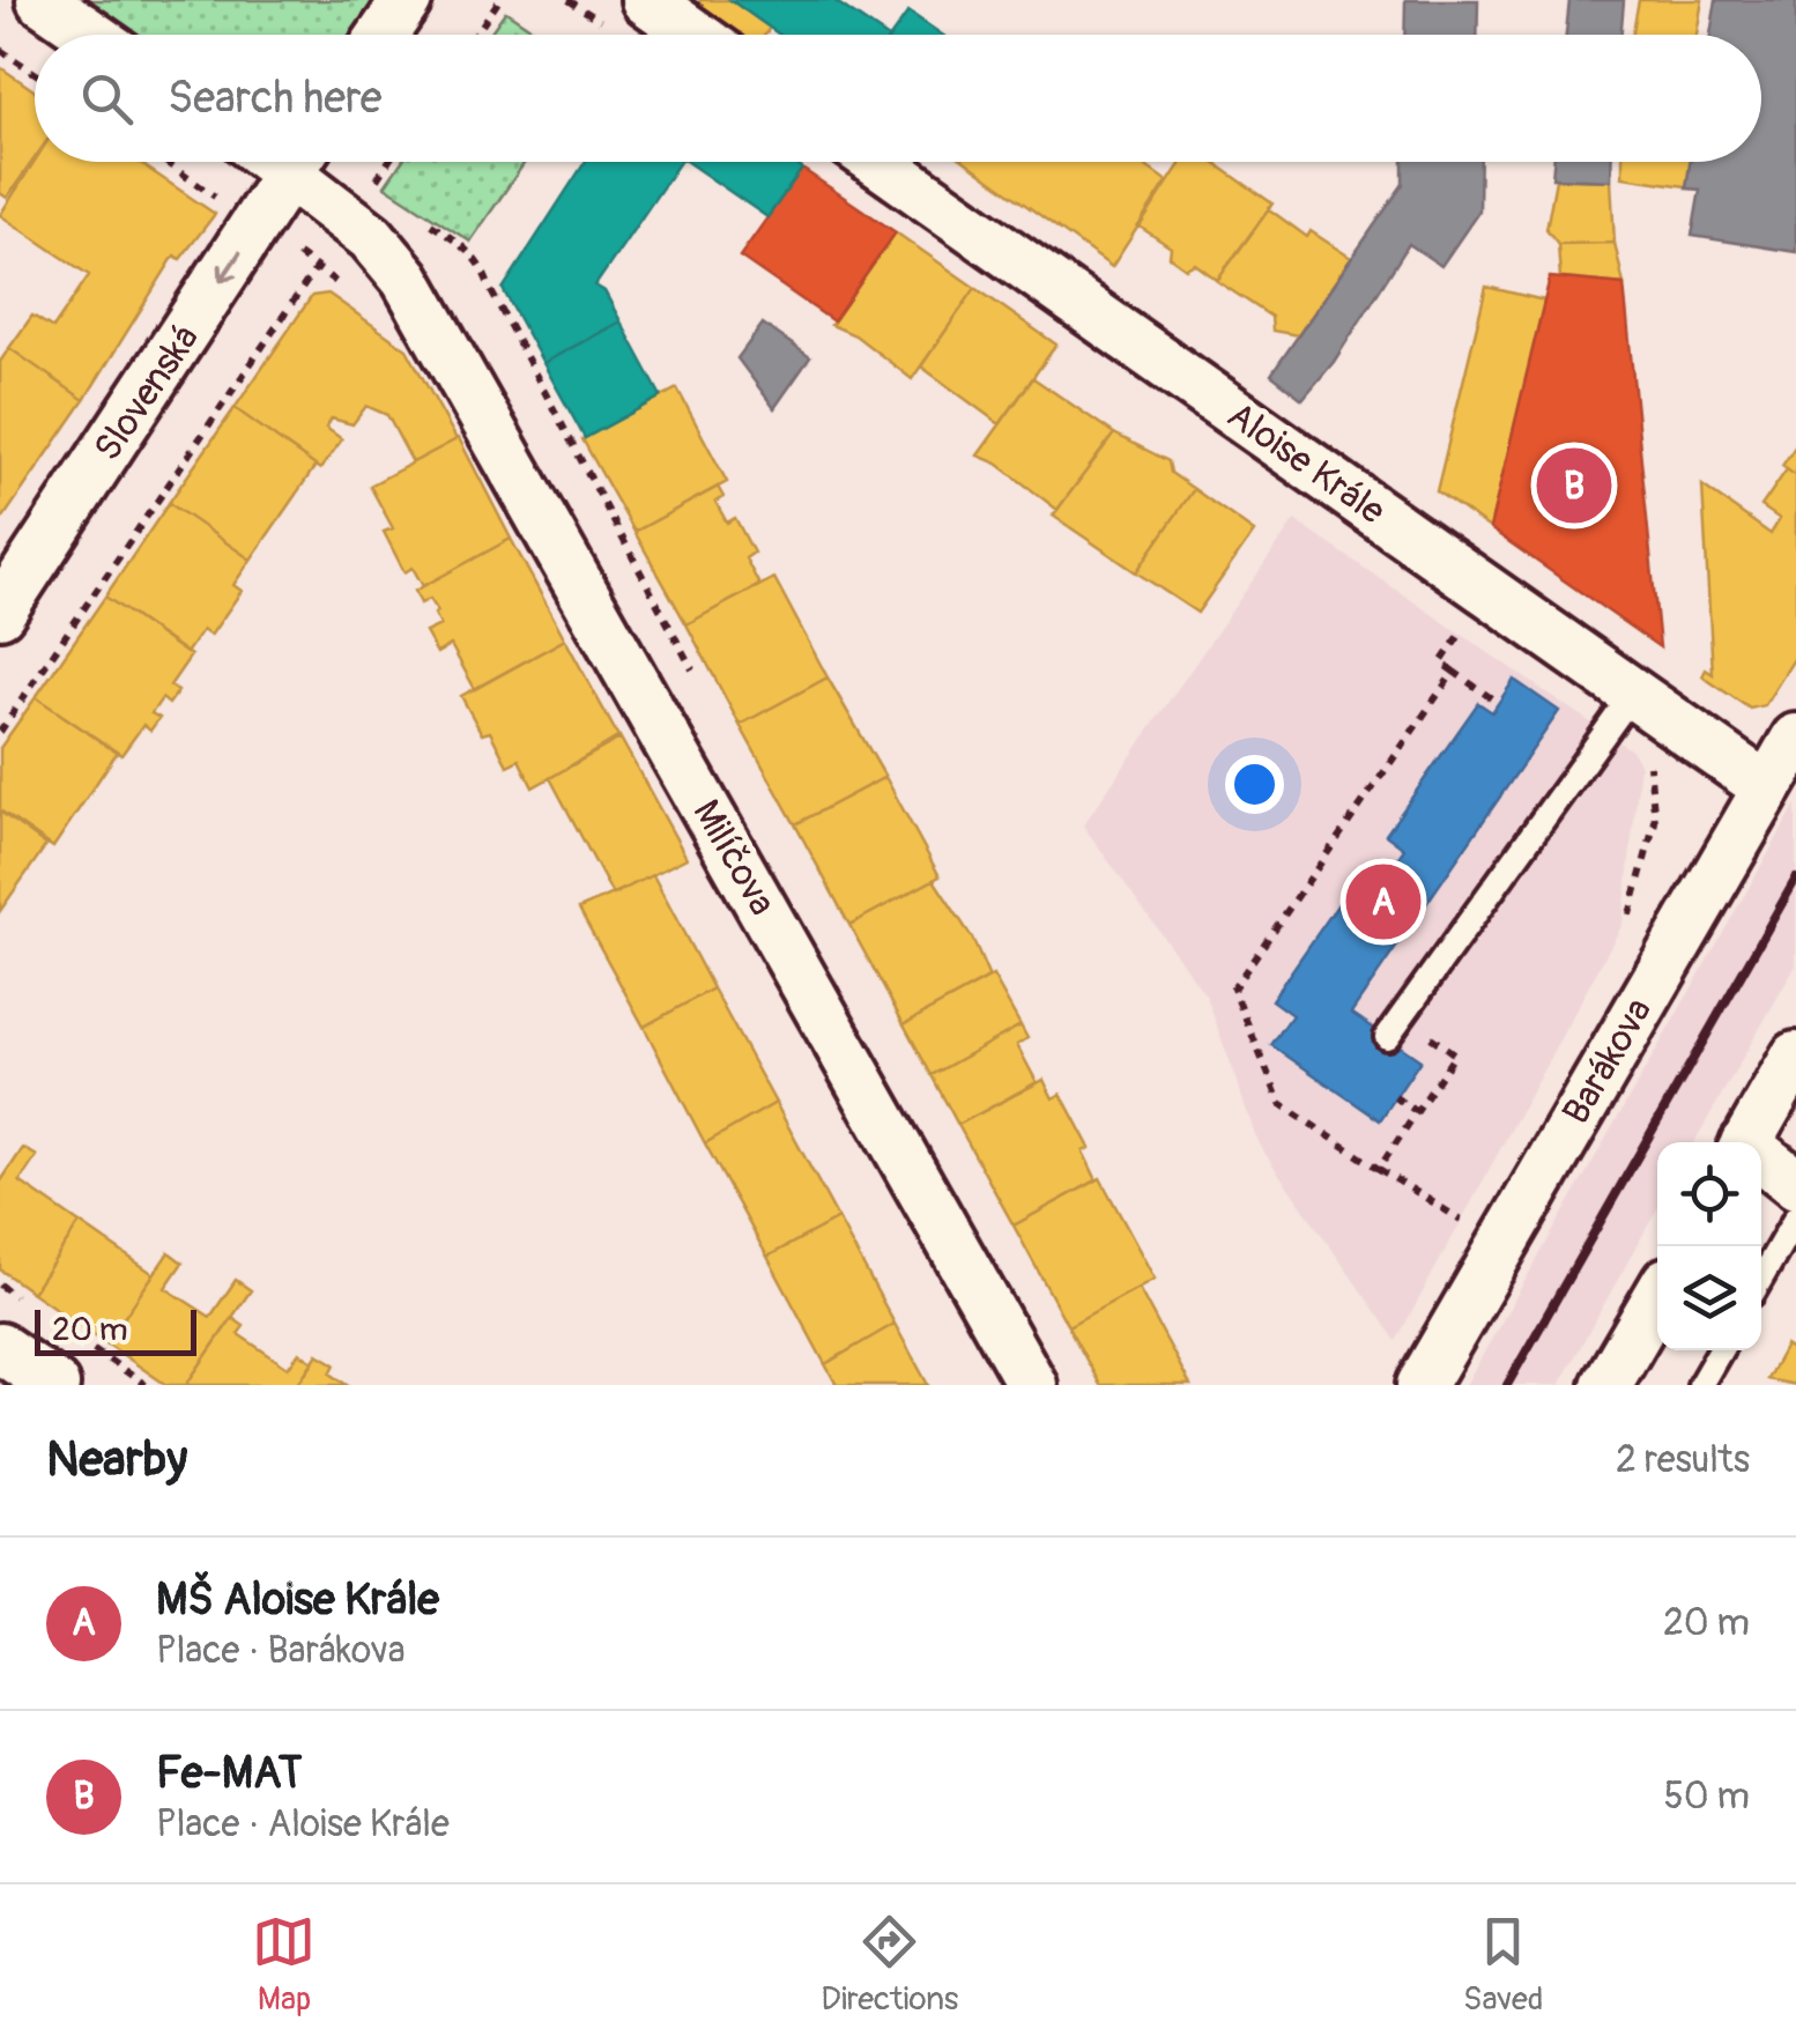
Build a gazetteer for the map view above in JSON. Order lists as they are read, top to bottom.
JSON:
{
  "streets": {
    "street": [
      "Slovenská",
      "Aloise Krále",
      "Milíčova",
      "Barákova"
    ]
  },
  "crossings": [
    ["Aloise Krále", "Barákova"]
  ],
  "one_way": ["Slovenská"],
  "scale_bar": "20 m",
  "page": {
    "search": "Search here",
    "pins": ["B", "A"],
    "scale": "20 m",
    "heading": ["Nearby", "2 results"],
    "list": [
      {
        "mark": "A",
        "name": "MŠ Aloise Krále",
        "note": "Place · Barákova",
        "value": "20 m"
      },
      {
        "mark": "B",
        "name": "Fe-MAT",
        "note": "Place · Aloise Krále",
        "value": "50 m"
      }
    ],
    "nav": ["Map", "Directions", "Saved"]
  }
}
